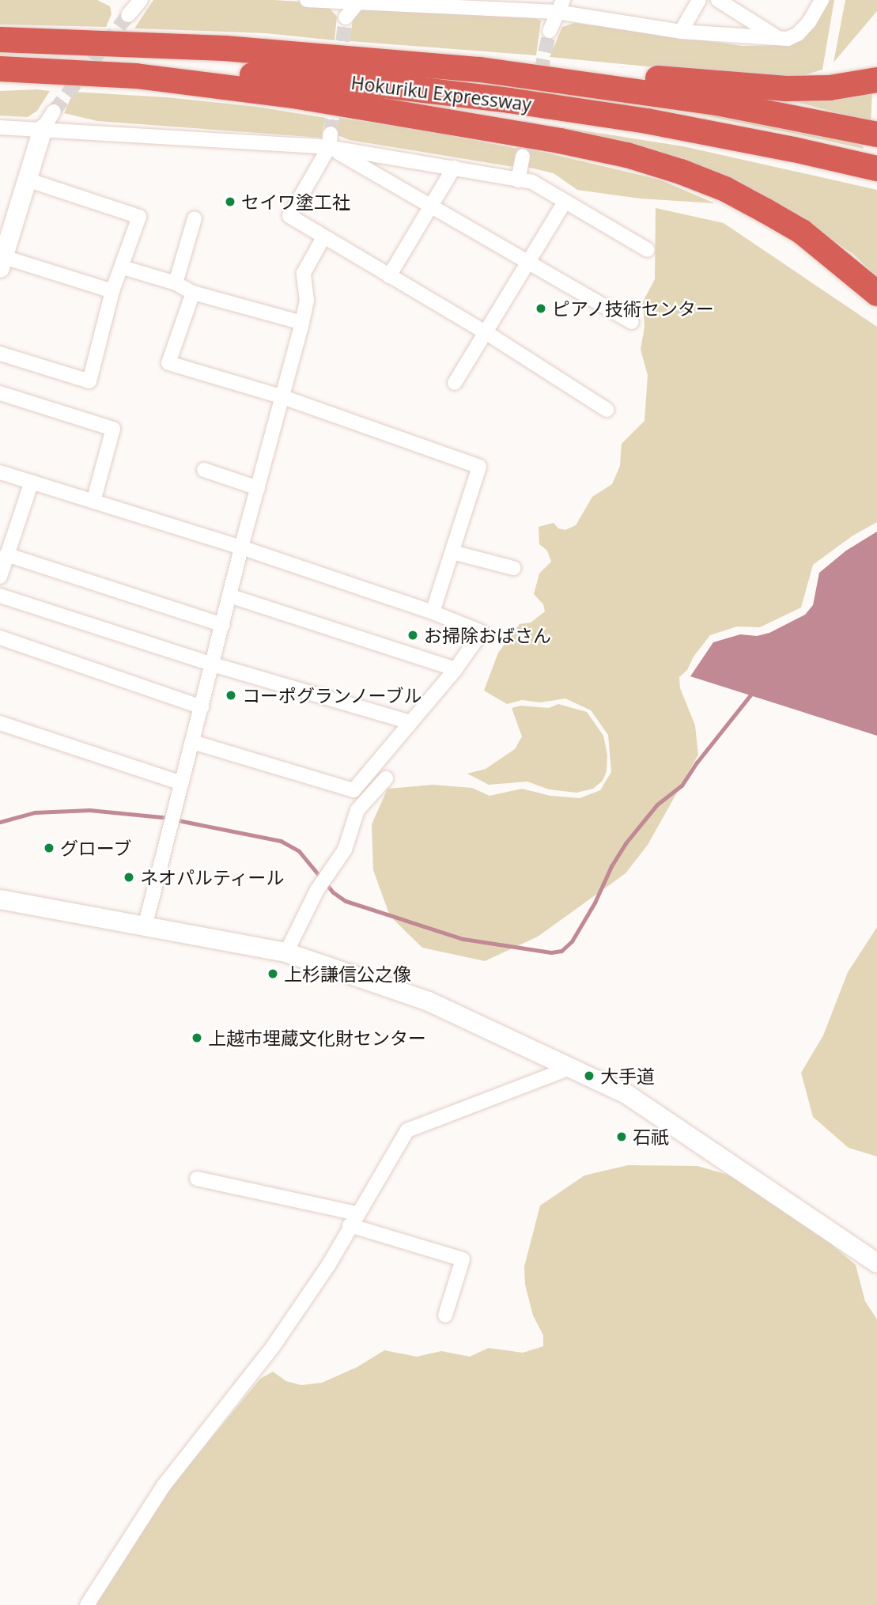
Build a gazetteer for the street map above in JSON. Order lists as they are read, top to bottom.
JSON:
{
  "streets": {
    "highway": ["Hokuriku Expressway"]
  },
  "places": [
    "セイワ塗工社",
    "ピアノ技術センター",
    "お掃除おばさん",
    "コーポグランノーブル",
    "グローブ",
    "ネオパルティール",
    "上杉謙信公之像",
    "上越市埋蔵文化財センター",
    "大手道",
    "石祇"
  ]
}
